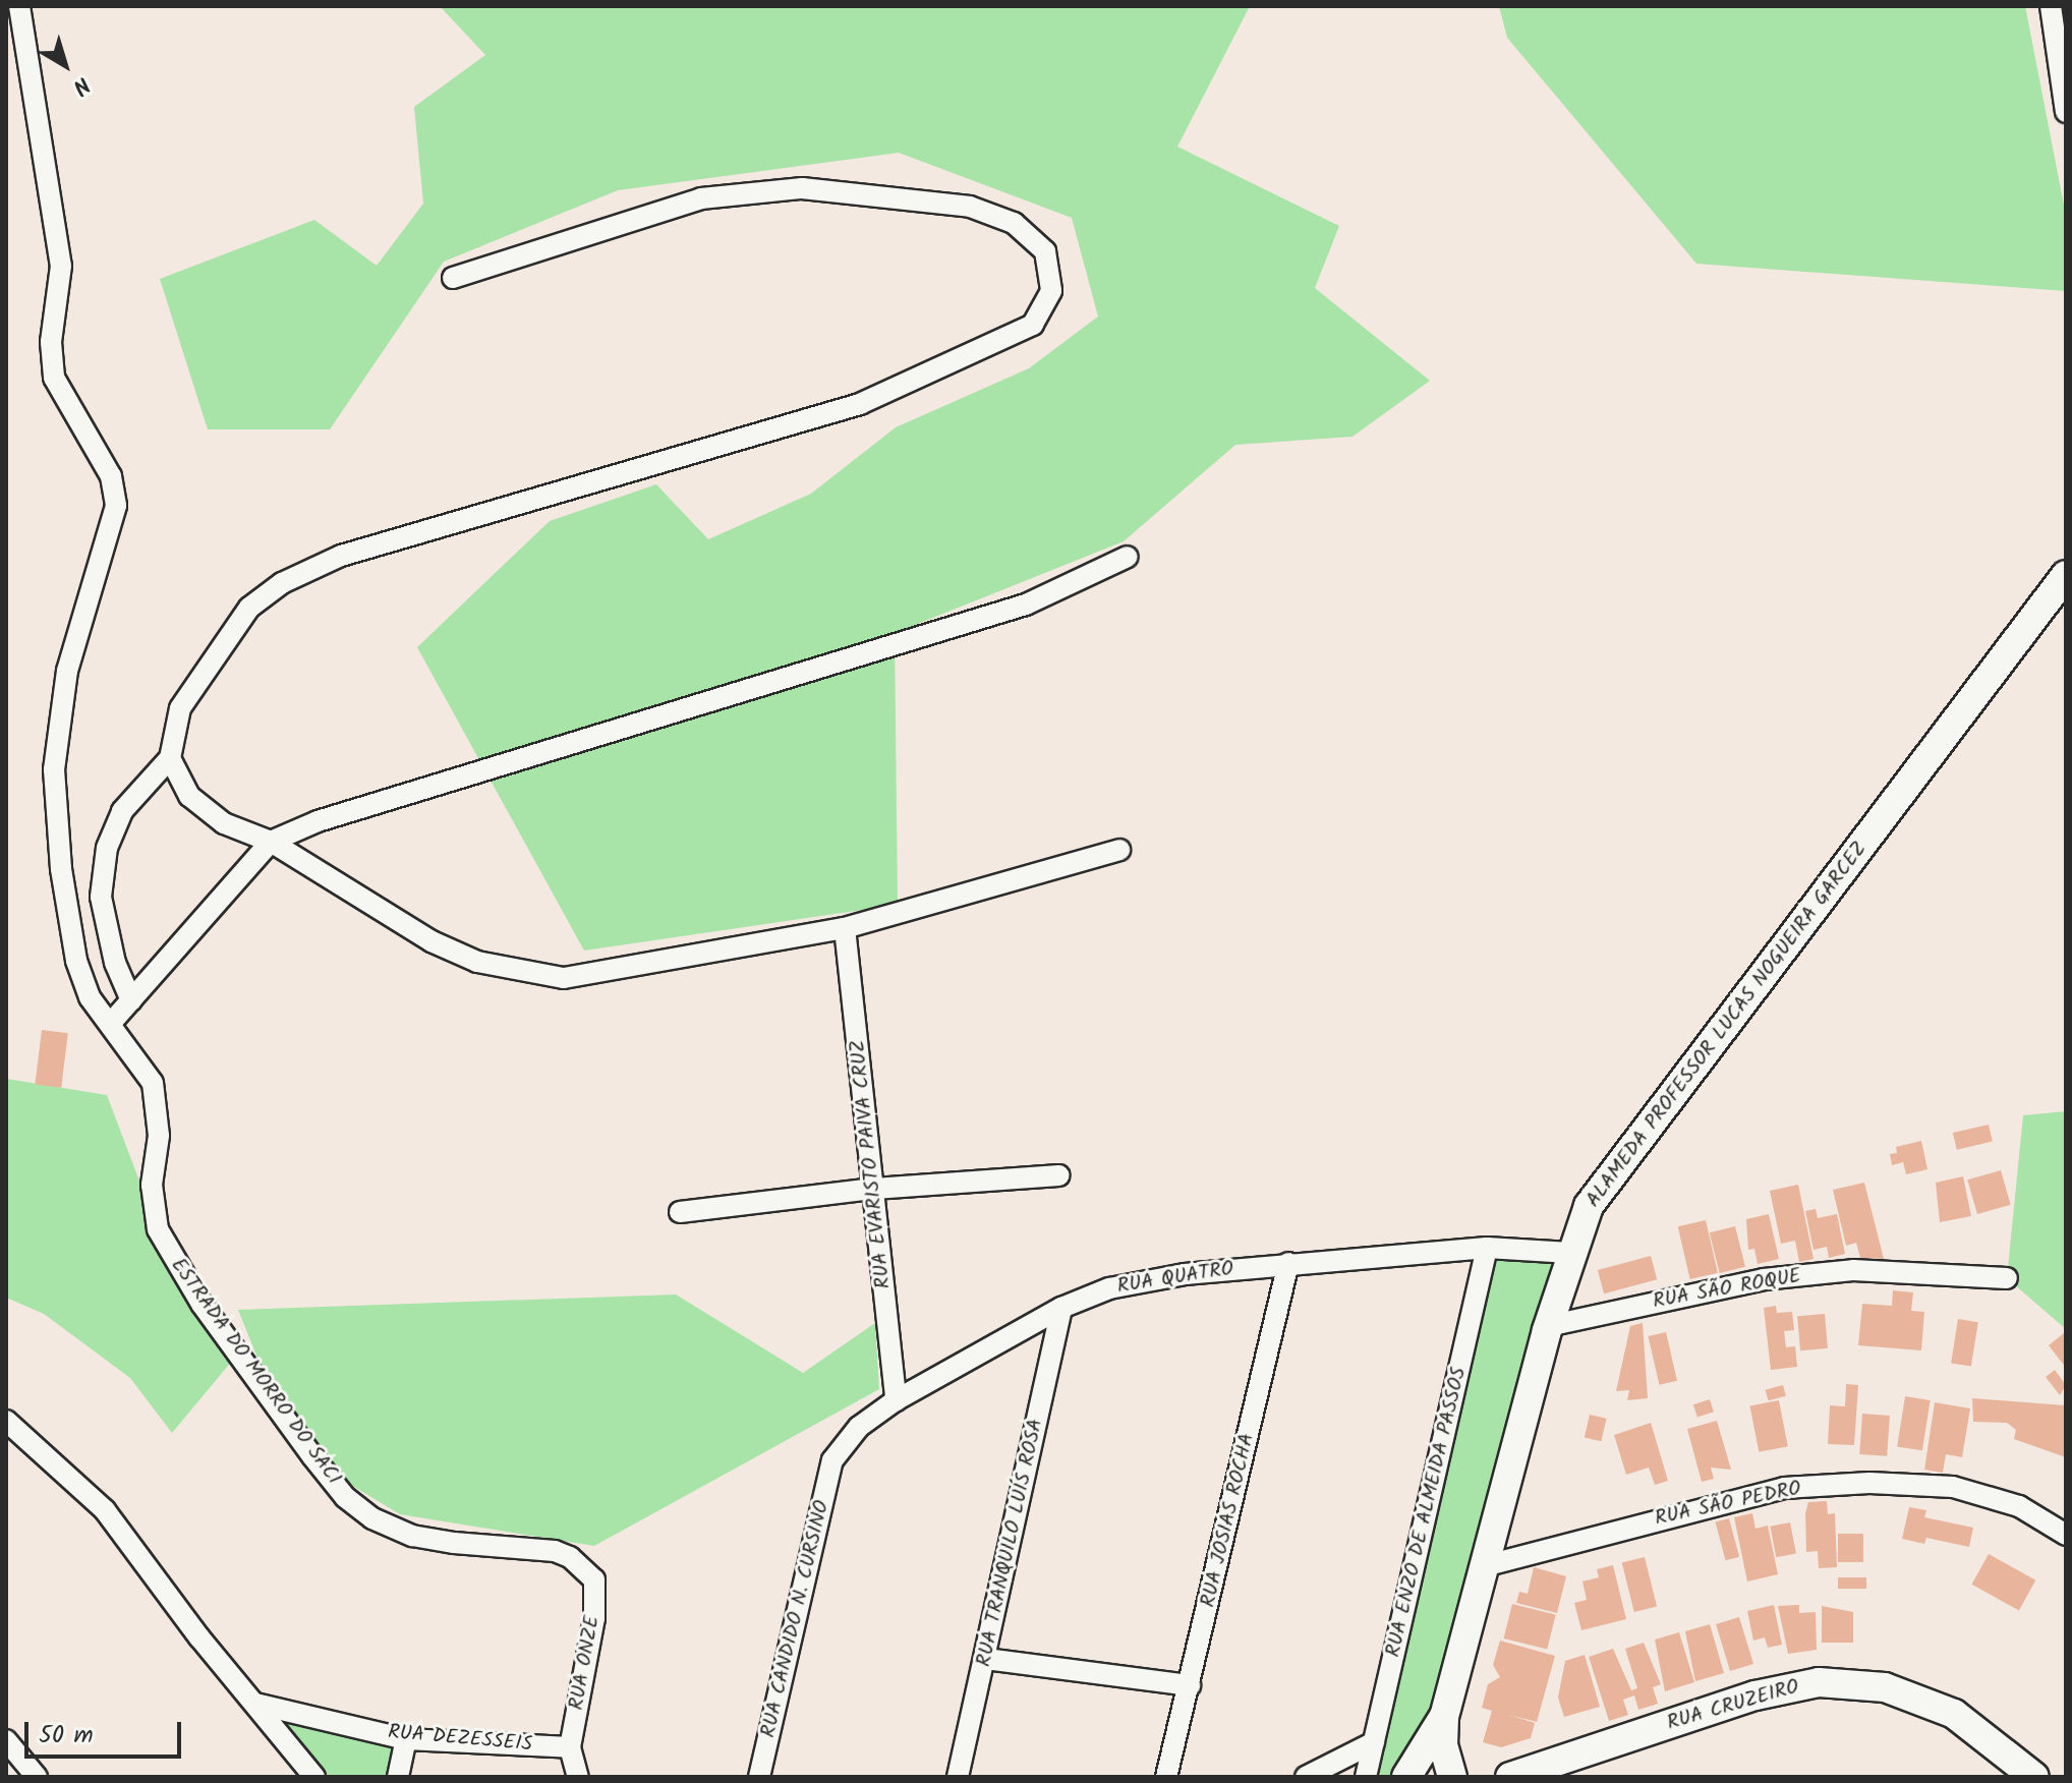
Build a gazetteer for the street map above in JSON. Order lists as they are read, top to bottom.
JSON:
{
  "streets": {
    "main road": ["ALAMEDA PROFESSOR LUCAS NOGUEIRA GARCEZ", "RUA CRUZEIRO"],
    "street": [
      "RUA EVARISTO PAIVA CRUZ",
      "RUA QUATRO",
      "RUA SÃO ROQUE",
      "ESTRADA DO MORRO DO SACI",
      "RUA SÃO PEDRO",
      "RUA ENZO DE ALMEIDA PASSOS",
      "RUA JOSIAS ROCHA",
      "RUA TRANQUILO LUÍS ROSA",
      "RUA CANDIDO N. CURSINO",
      "RUA ONZE",
      "RUA DEZESSEIS"
    ]
  },
  "crossings": [
    ["ALAMEDA PROFESSOR LUCAS NOGUEIRA GARCEZ", "RUA QUATRO"],
    ["ALAMEDA PROFESSOR LUCAS NOGUEIRA GARCEZ", "RUA SÃO ROQUE"],
    ["ALAMEDA PROFESSOR LUCAS NOGUEIRA GARCEZ", "RUA SÃO PEDRO"],
    ["RUA EVARISTO PAIVA CRUZ", "RUA QUATRO"],
    ["RUA QUATRO", "RUA ENZO DE ALMEIDA PASSOS"],
    ["RUA QUATRO", "RUA JOSIAS ROCHA"],
    ["RUA QUATRO", "RUA TRANQUILO LUÍS ROSA"],
    ["RUA QUATRO", "RUA CANDIDO N. CURSINO"],
    ["ESTRADA DO MORRO DO SACI", "RUA ONZE"],
    ["RUA ONZE", "RUA DEZESSEIS"]
  ],
  "scale_bar": "50 m",
  "north": "bottom right"
}
